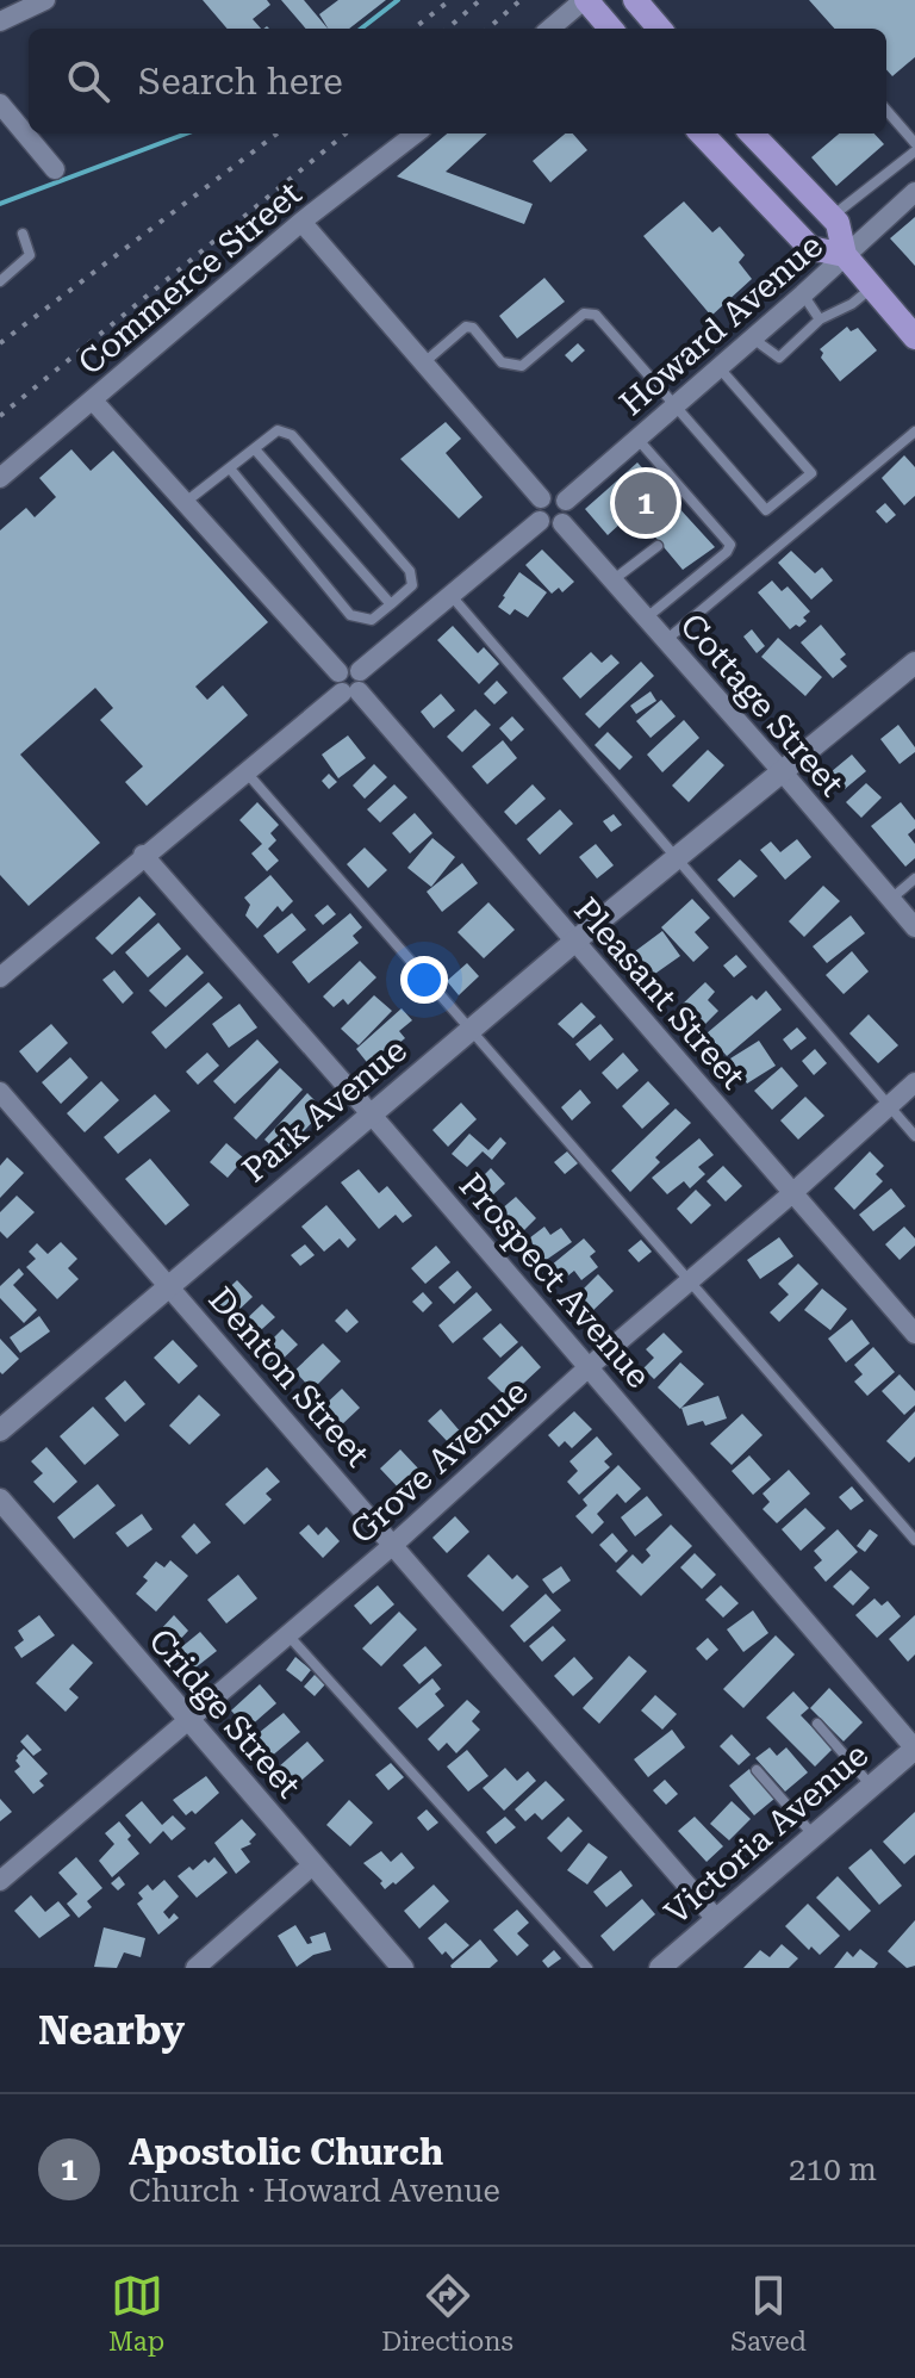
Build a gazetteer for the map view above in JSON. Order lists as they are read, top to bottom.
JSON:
{
  "streets": {
    "street": [
      "Commerce Street",
      "Howard Avenue",
      "Cottage Street",
      "Pleasant Street",
      "Park Avenue",
      "Prospect Avenue",
      "Denton Street",
      "Grove Avenue",
      "Cridge Street",
      "Victoria Avenue"
    ]
  },
  "crossings": [
    ["Commerce Street", "Pleasant Street"],
    ["Howard Avenue", "Cottage Street"],
    ["Cottage Street", "Park Avenue"],
    ["Pleasant Street", "Park Avenue"],
    ["Pleasant Street", "Grove Avenue"],
    ["Park Avenue", "Prospect Avenue"],
    ["Park Avenue", "Denton Street"],
    ["Prospect Avenue", "Grove Avenue"],
    ["Prospect Avenue", "Victoria Avenue"],
    ["Denton Street", "Grove Avenue"],
    ["Denton Street", "Victoria Avenue"],
    ["Grove Avenue", "Cridge Street"]
  ],
  "page": {
    "search": "Search here",
    "pins": "1",
    "heading": "Nearby",
    "list": [
      {
        "mark": "1",
        "name": "Apostolic Church",
        "note": "Church · Howard Avenue",
        "value": "210 m"
      }
    ],
    "nav": ["Map", "Directions", "Saved"]
  }
}
